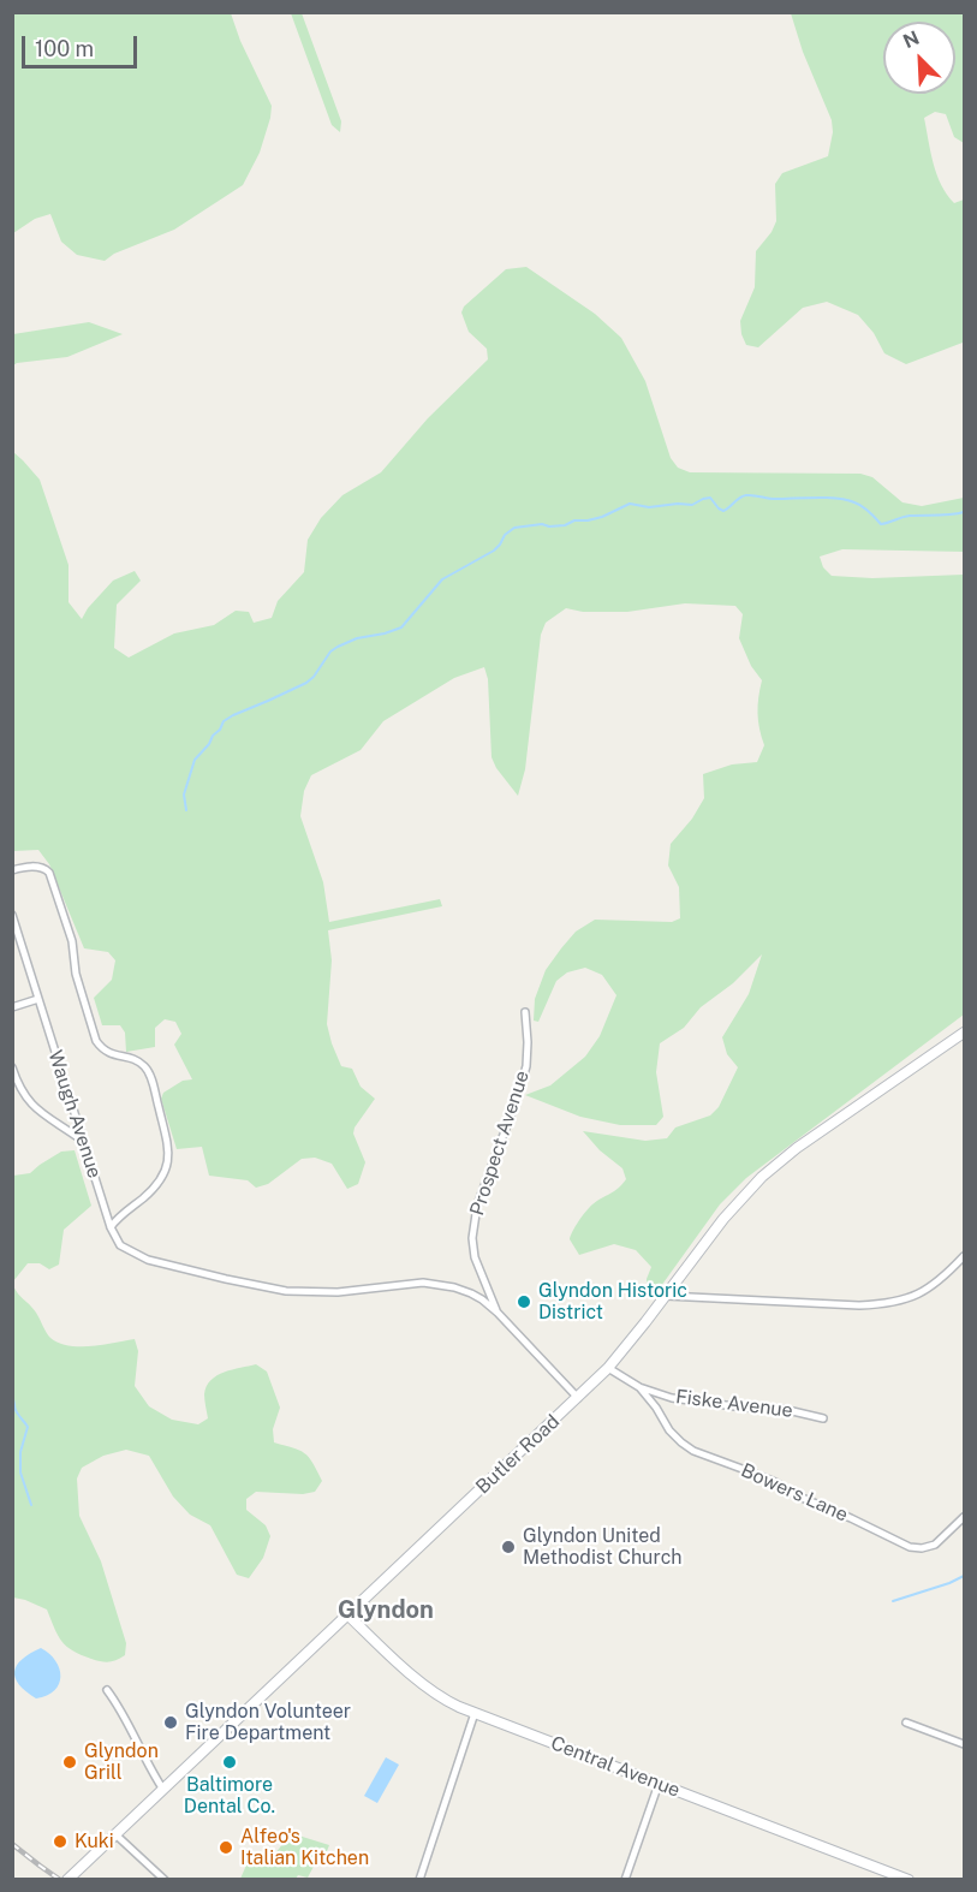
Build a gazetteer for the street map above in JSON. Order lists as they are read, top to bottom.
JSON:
{
  "streets": {
    "main road": ["Butler Road", "Central Avenue"],
    "street": [
      "Waugh Avenue",
      "Prospect Avenue",
      "Fiske Avenue",
      "Bowers Lane"
    ]
  },
  "crossings": [
    ["Waugh Avenue", "Prospect Avenue"],
    ["Fiske Avenue", "Butler Road"],
    ["Fiske Avenue", "Bowers Lane"],
    ["Butler Road", "Central Avenue"]
  ],
  "districts": ["Glyndon"],
  "places": [
    "Glyndon Historic District",
    "Glyndon United Methodist Church",
    "Glyndon Volunteer Fire Department",
    "Glyndon Grill",
    "Baltimore Dental Co.",
    "Kuki",
    "Alfeo's Italian Kitchen"
  ],
  "scale_bar": "100 m",
  "north": "top left"
}
